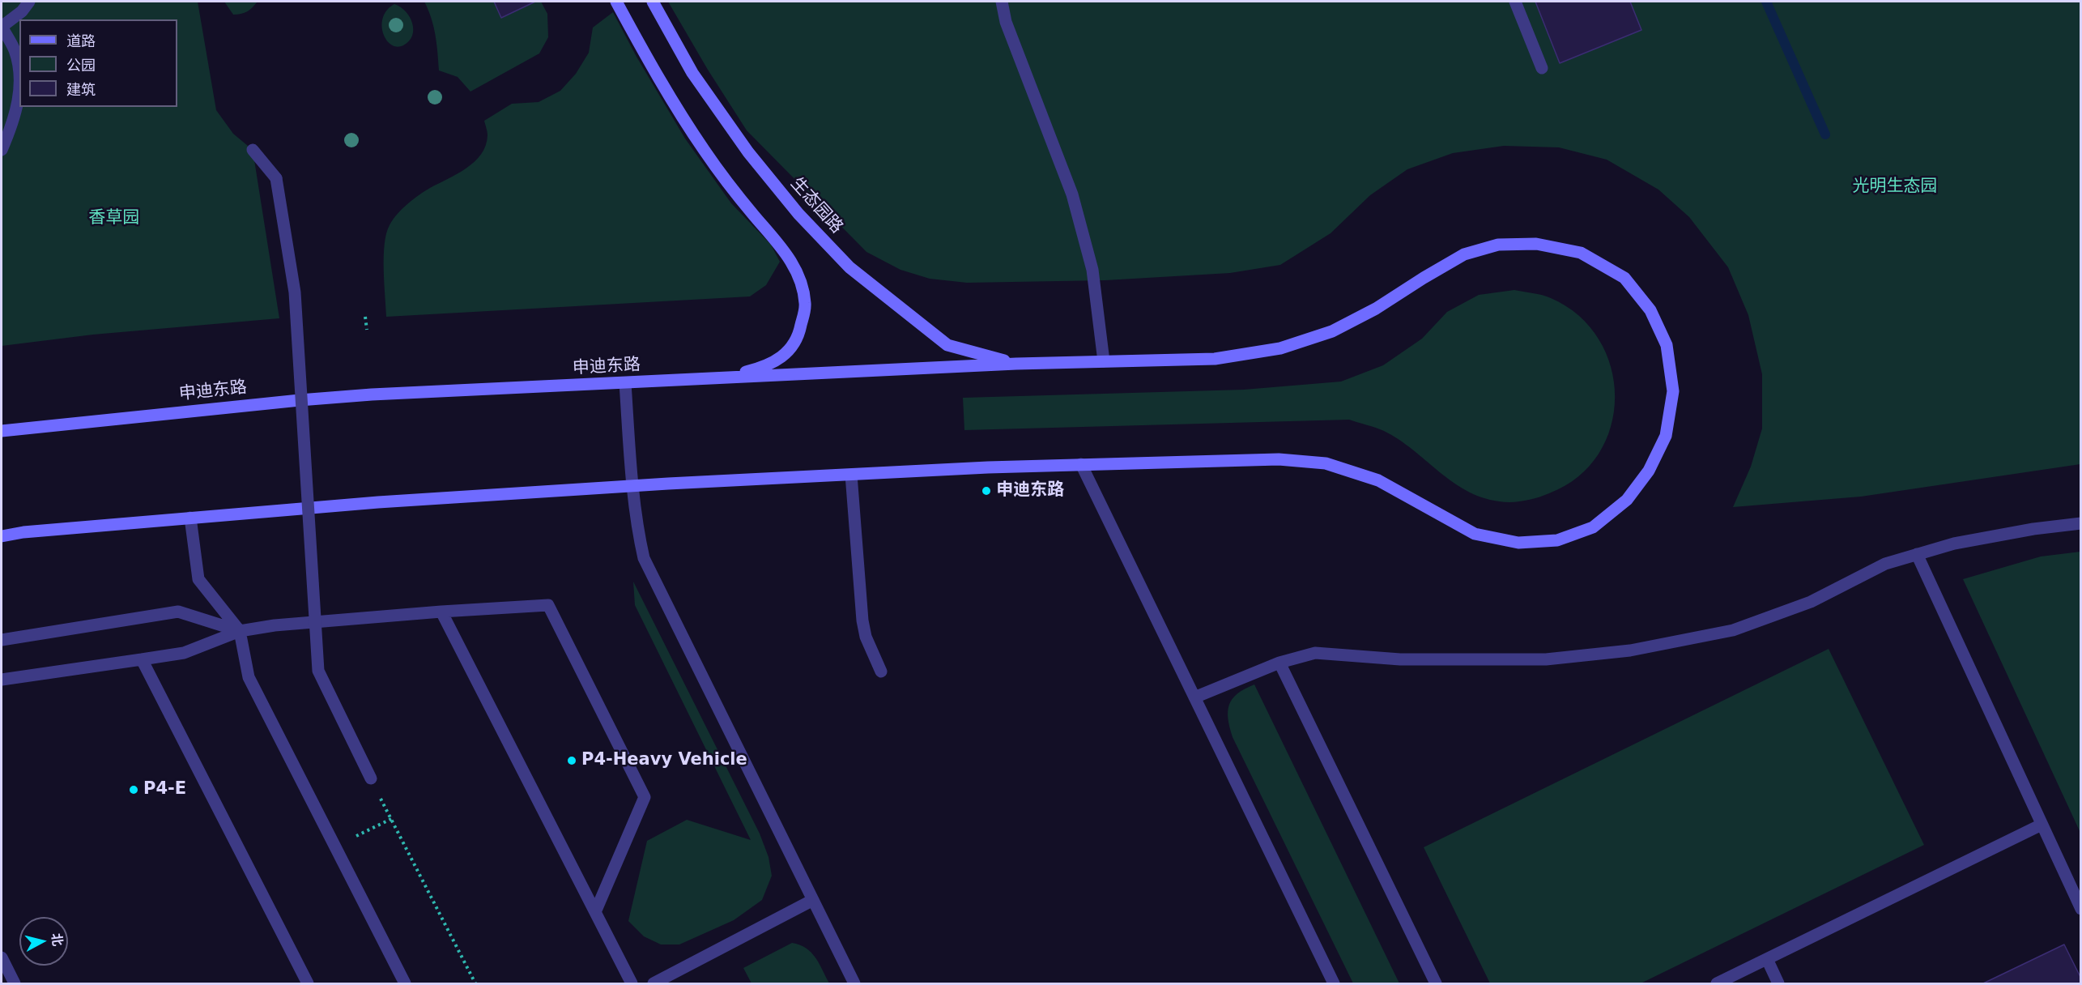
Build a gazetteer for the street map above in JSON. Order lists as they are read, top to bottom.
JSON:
{
  "streets": {
    "street": ["生态园路", "申迪东路"]
  },
  "crossings": [
    ["生态园路", "申迪东路"]
  ],
  "parks": ["光明生态园", "香草园"],
  "places": ["申迪东路", "P4-Heavy Vehicle", "P4-E"],
  "legend": ["道路", "公园", "建筑"],
  "north": "right"
}
